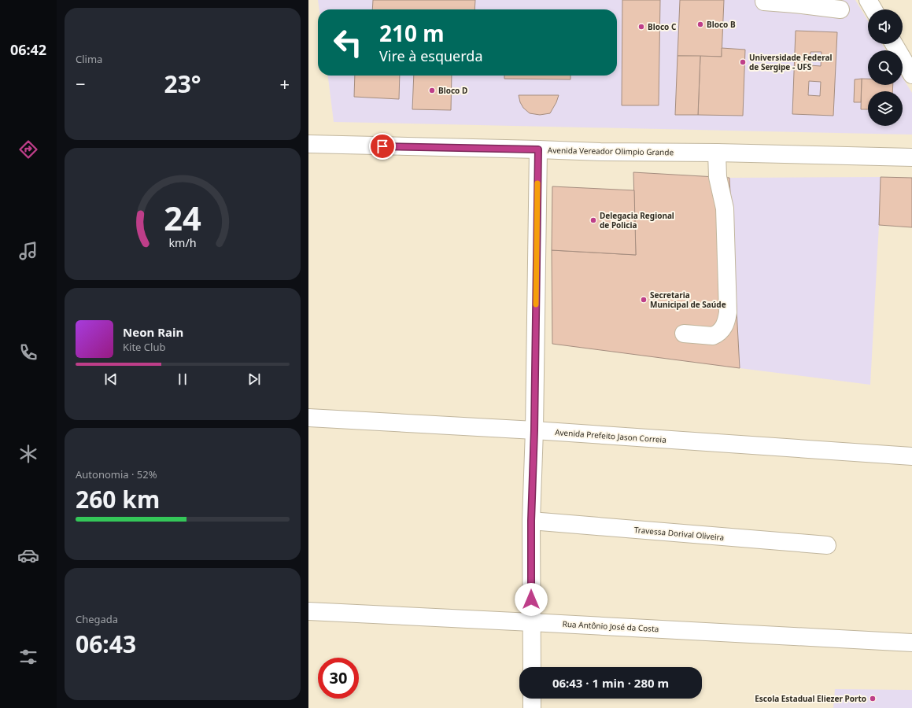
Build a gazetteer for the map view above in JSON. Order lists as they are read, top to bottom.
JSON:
{
  "streets": {
    "street": [
      "Avenida Vereador Olimpio Grande",
      "Avenida Prefeito Jason Correia",
      "Travessa Dorival Oliveira",
      "Rua Antônio José da Costa"
    ]
  },
  "places": [
    "Bloco B",
    "Bloco C",
    "Universidade Federal de Sergipe - UFS",
    "Bloco D",
    "Delegacia Regional de Policia",
    "Secretaria Municipal de Saúde",
    "Escola Estadual Eliezer Porto"
  ],
  "page": {
    "tabs": "06:42",
    "tile": [
      "Clima",
      ["Autonomia · 52%", "260 km"],
      ["Chegada", "06:43"]
    ],
    "turn": ["210 m", "Vire à esquerda"],
    "heat": ["−", "23°", "+"],
    "song": ["Neon Rain", "Kite Club"],
    "limit": "30",
    "trip": "06:43 · 1 min · 280 m",
    "gauge": ["24", "km/h"]
  }
}
